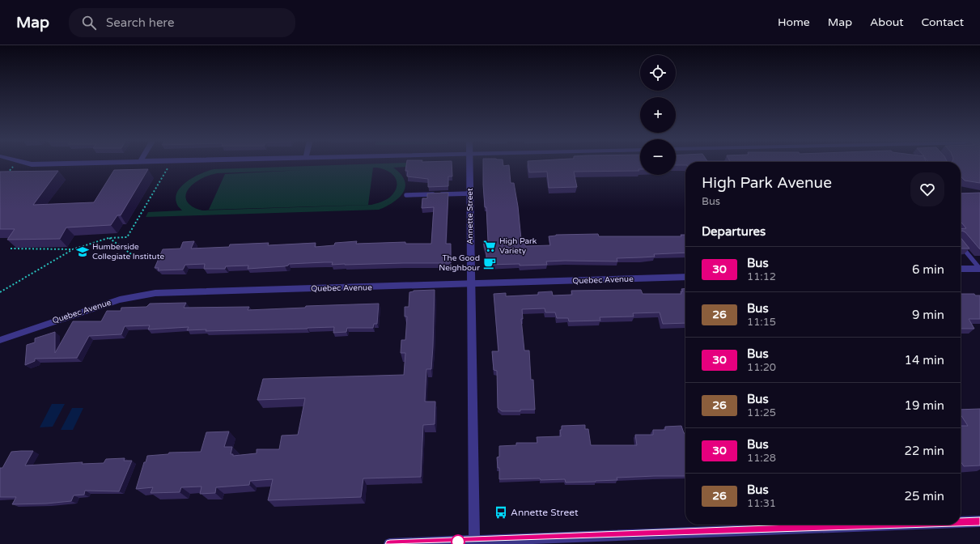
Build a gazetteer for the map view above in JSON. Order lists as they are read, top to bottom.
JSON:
{
  "streets": {
    "street": ["Annette Street", "Quebec Avenue"]
  },
  "crossings": [
    ["Annette Street", "Quebec Avenue"]
  ],
  "places": {
    "supermarket": ["High Park Variety"],
    "school or university": ["Humberside Collegiate Institute"],
    "cafe": ["The Good Neighbour"],
    "bus stop": ["Annette Street"]
  },
  "lines": ["bus line 30"],
  "page": {
    "header": "Map",
    "search": "Search here",
    "nav": [
      "Home",
      "Map",
      "About",
      "Contact"
    ],
    "map_buttons": ["+", "−"],
    "heading": [
      ["High Park Avenue", "Bus"],
      "Departures"
    ],
    "list": [
      {
        "mark": "30",
        "name": "Bus",
        "note": "11:12",
        "value": "6 min"
      },
      {
        "mark": "26",
        "name": "Bus",
        "note": "11:15",
        "value": "9 min"
      },
      {
        "mark": "30",
        "name": "Bus",
        "note": "11:20",
        "value": "14 min"
      },
      {
        "mark": "26",
        "name": "Bus",
        "note": "11:25",
        "value": "19 min"
      },
      {
        "mark": "30",
        "name": "Bus",
        "note": "11:28",
        "value": "22 min"
      },
      {
        "mark": "26",
        "name": "Bus",
        "note": "11:31",
        "value": "25 min"
      }
    ]
  }
}
